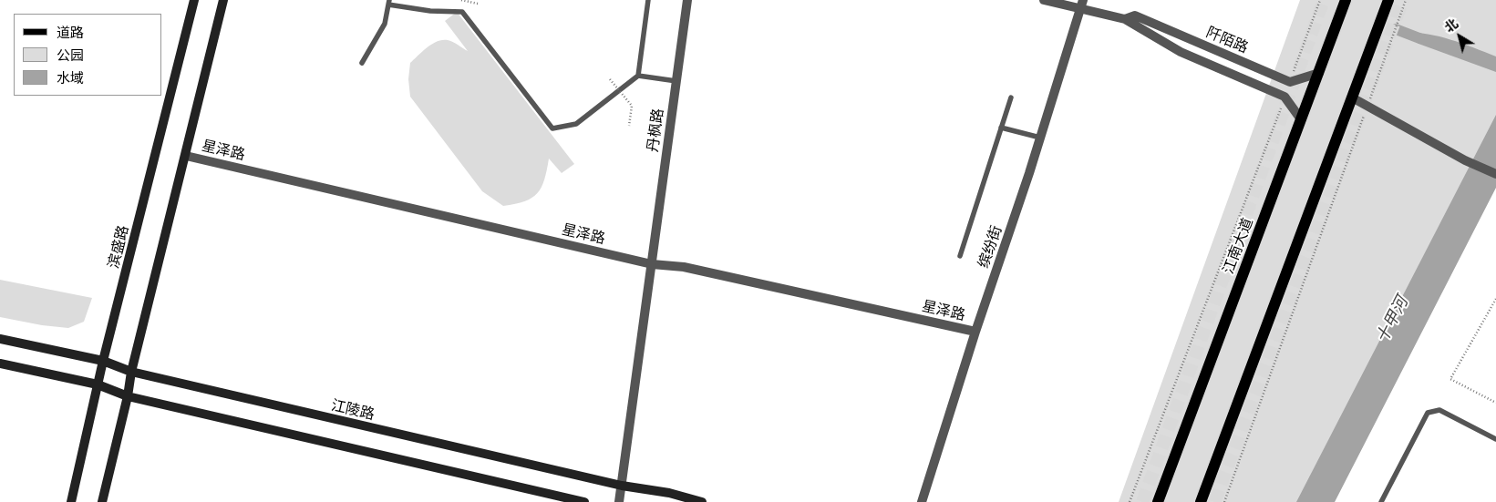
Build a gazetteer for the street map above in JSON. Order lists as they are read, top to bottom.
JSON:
{
  "streets": {
    "main road": ["江南大道", "滨盛路", "江陵路"],
    "street": [
      "阡陌路",
      "丹枫路",
      "星泽路",
      "缤纷街"
    ]
  },
  "crossings": [
    ["阡陌路", "缤纷街"],
    ["丹枫路", "星泽路"],
    ["丹枫路", "江陵路"],
    ["星泽路", "缤纷街"],
    ["滨盛路", "江陵路"]
  ],
  "water": ["十甲河"],
  "legend": ["道路", "公园", "水域"],
  "north": "top left"
}
